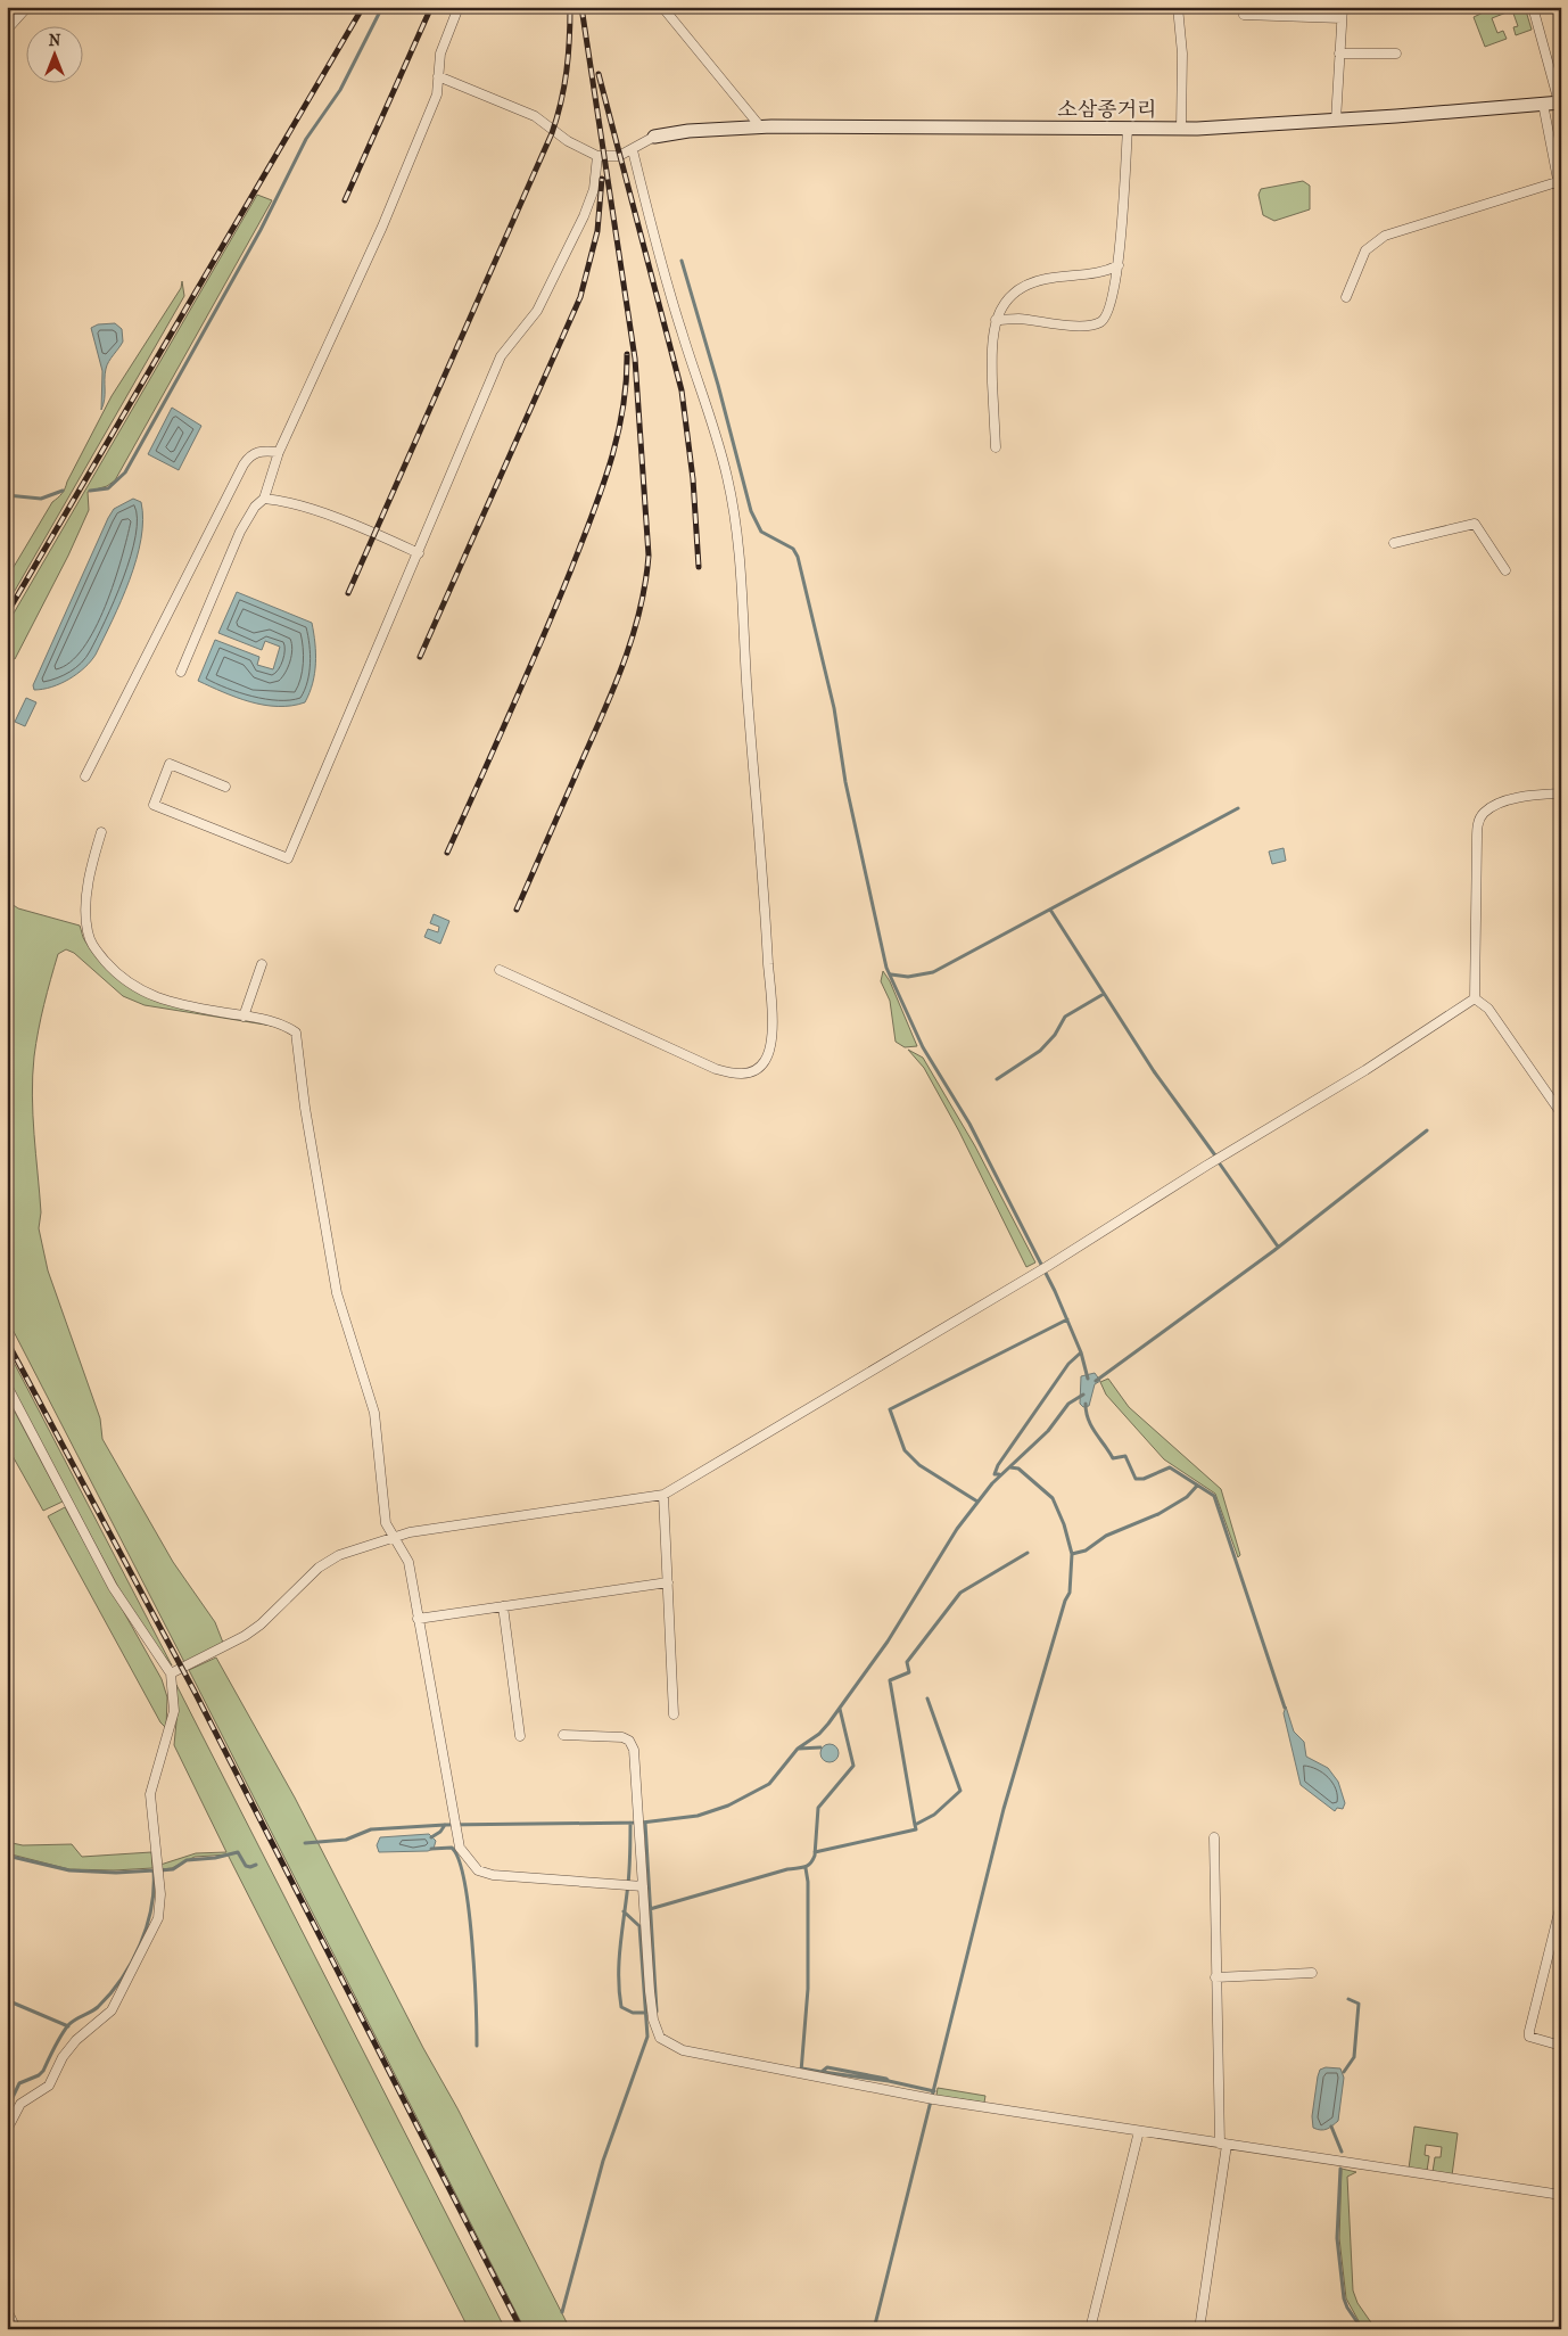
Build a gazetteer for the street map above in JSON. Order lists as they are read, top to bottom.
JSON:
{
  "streets": {
    "street": ["소삼종거리"]
  },
  "north": "top"
}
